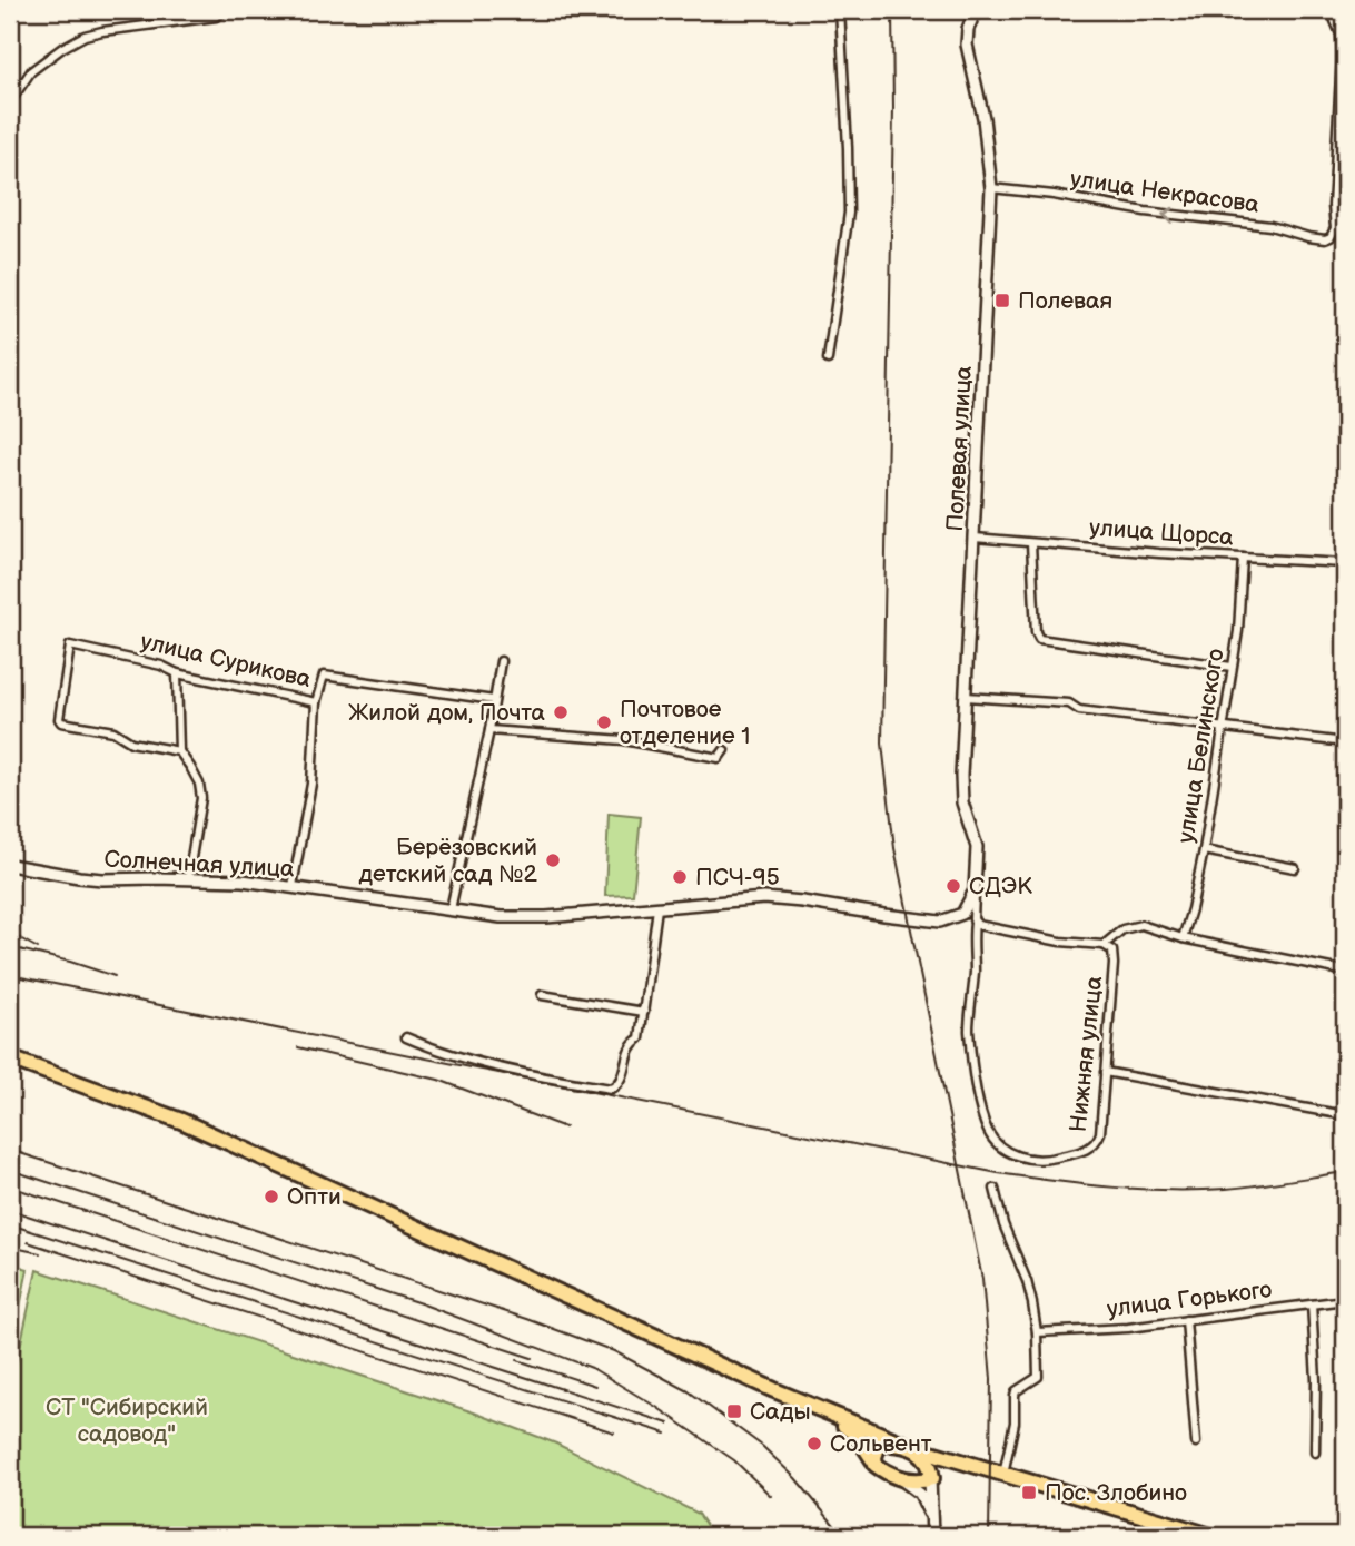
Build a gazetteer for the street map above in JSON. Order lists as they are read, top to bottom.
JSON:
{
  "streets": {
    "street": [
      "улица Некрасова",
      "Полевая улица",
      "улица Щорса",
      "улица Сурикова",
      "улица Белинского",
      "Солнечная улица",
      "Нижняя улица",
      "улица Горького"
    ]
  },
  "crossings": [
    ["улица Некрасова", "Полевая улица"],
    ["Полевая улица", "улица Щорса"],
    ["Полевая улица", "Солнечная улица"],
    ["улица Щорса", "улица Белинского"]
  ],
  "parks": ["СТ \"Сибирский садовод\""],
  "places": {
    "transit": ["Полевая", "Сады", "Пос. Злобино"],
    "other": [
      "Жилой дом, Почта",
      "Почтовое отделение 1",
      "Берёзовский детский сад №2",
      "ПСЧ-95",
      "СДЭК",
      "Опти",
      "Сольвент"
    ]
  }
}
